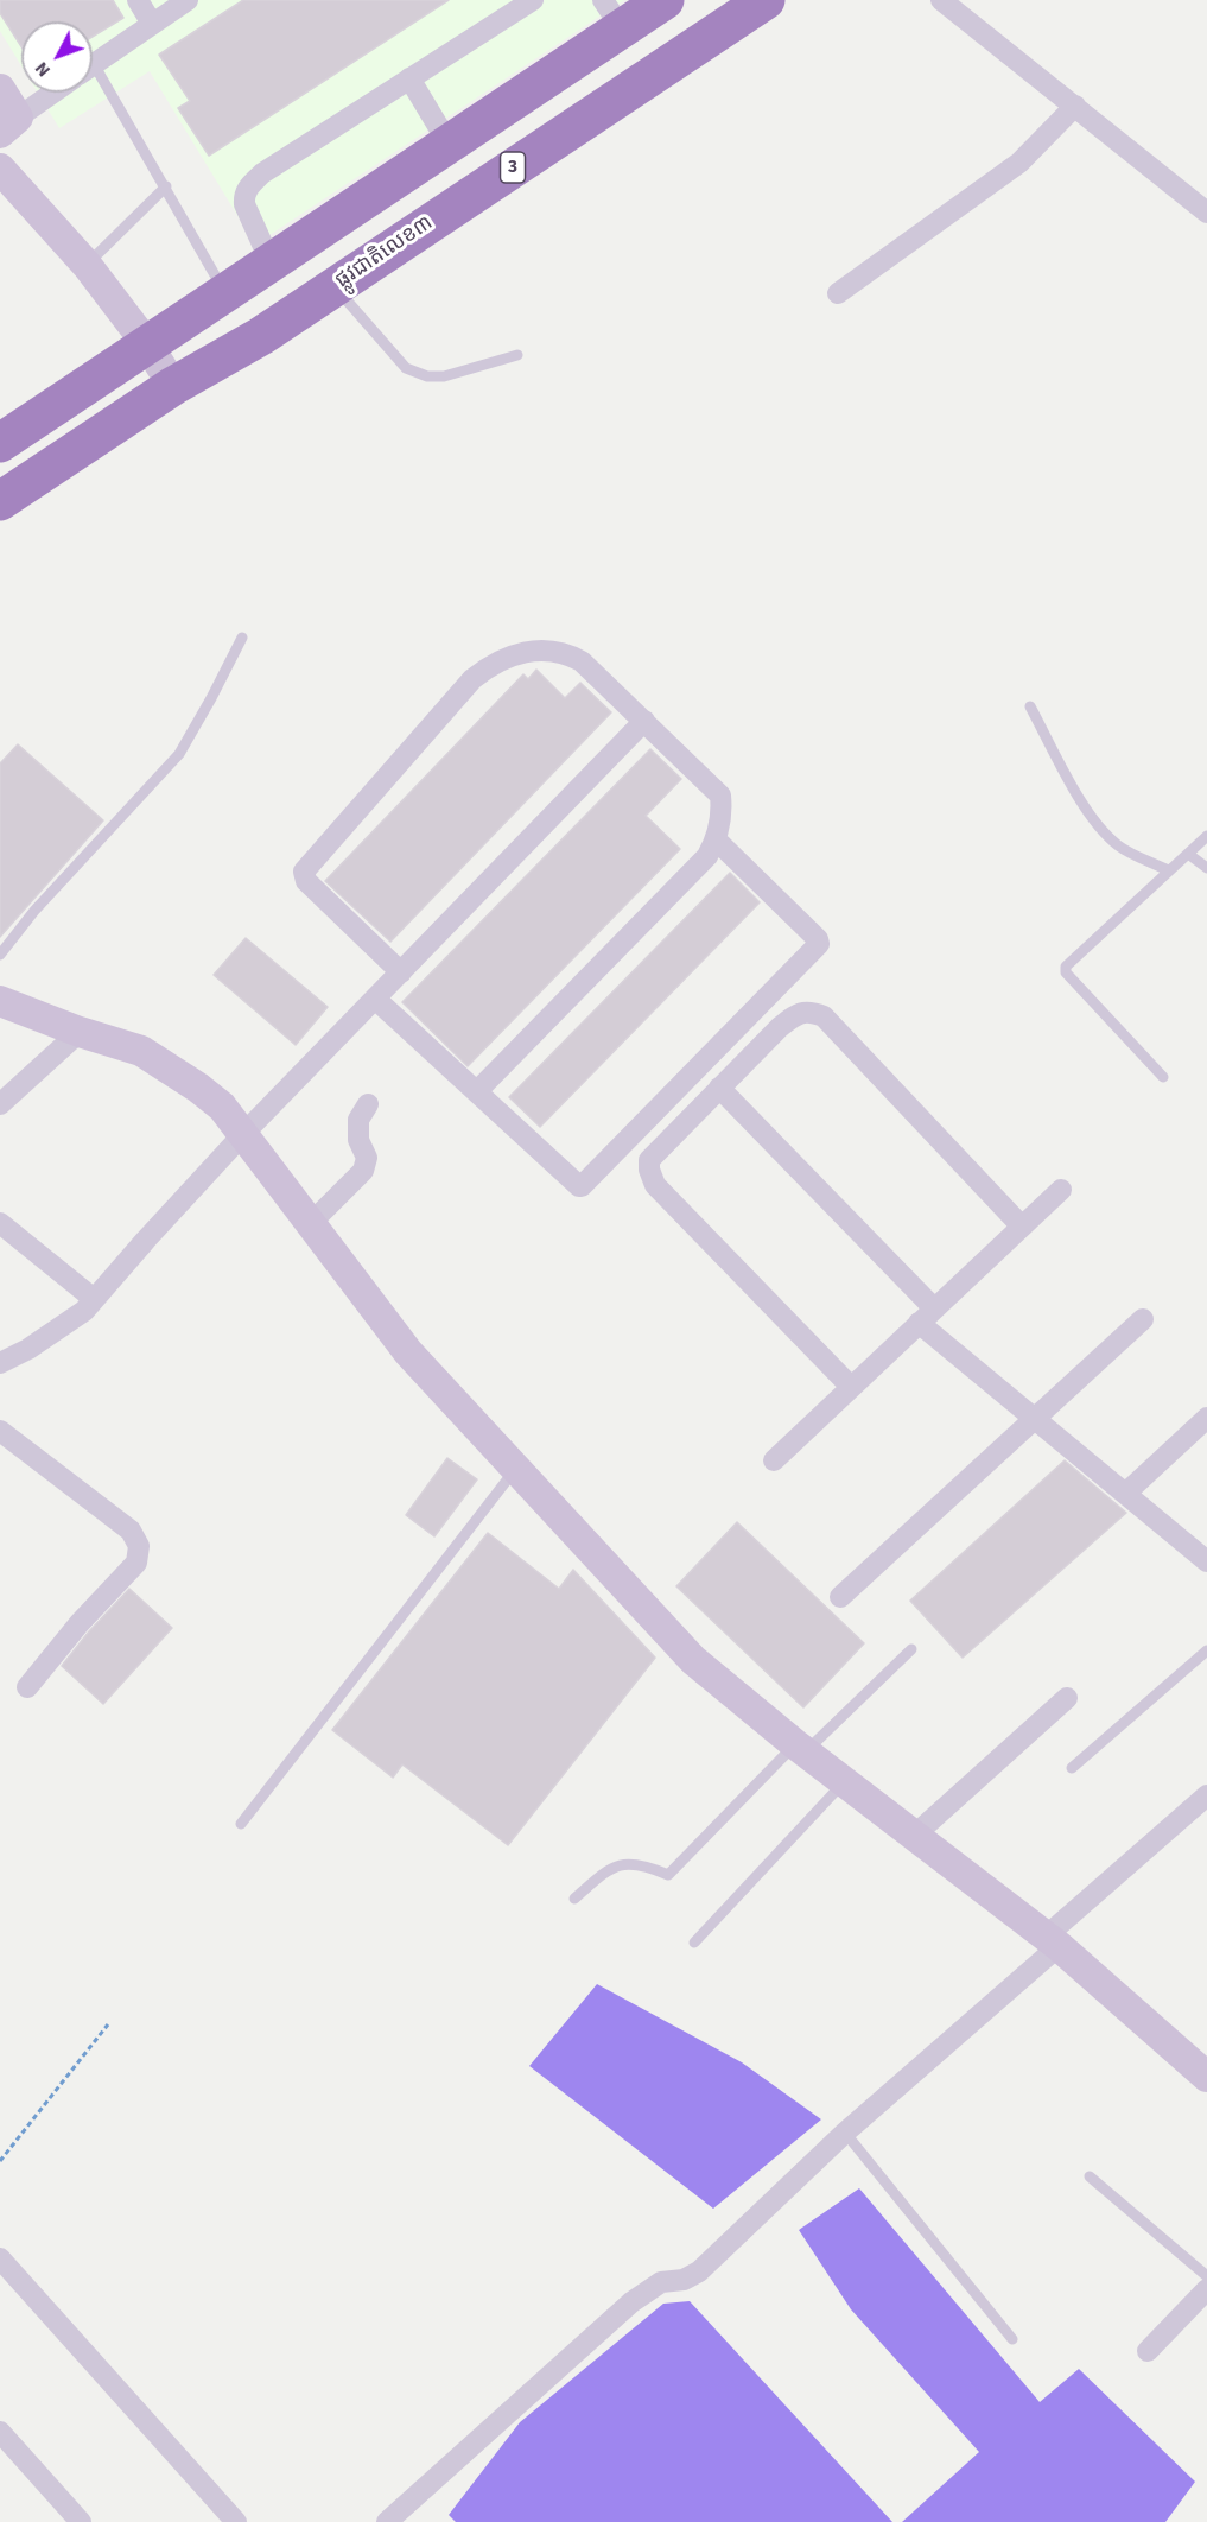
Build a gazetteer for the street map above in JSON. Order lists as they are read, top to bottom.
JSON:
{
  "streets": {
    "highway": ["3", "ផ្លូវជាតិលេខ៣"]
  },
  "north": "bottom left"
}
